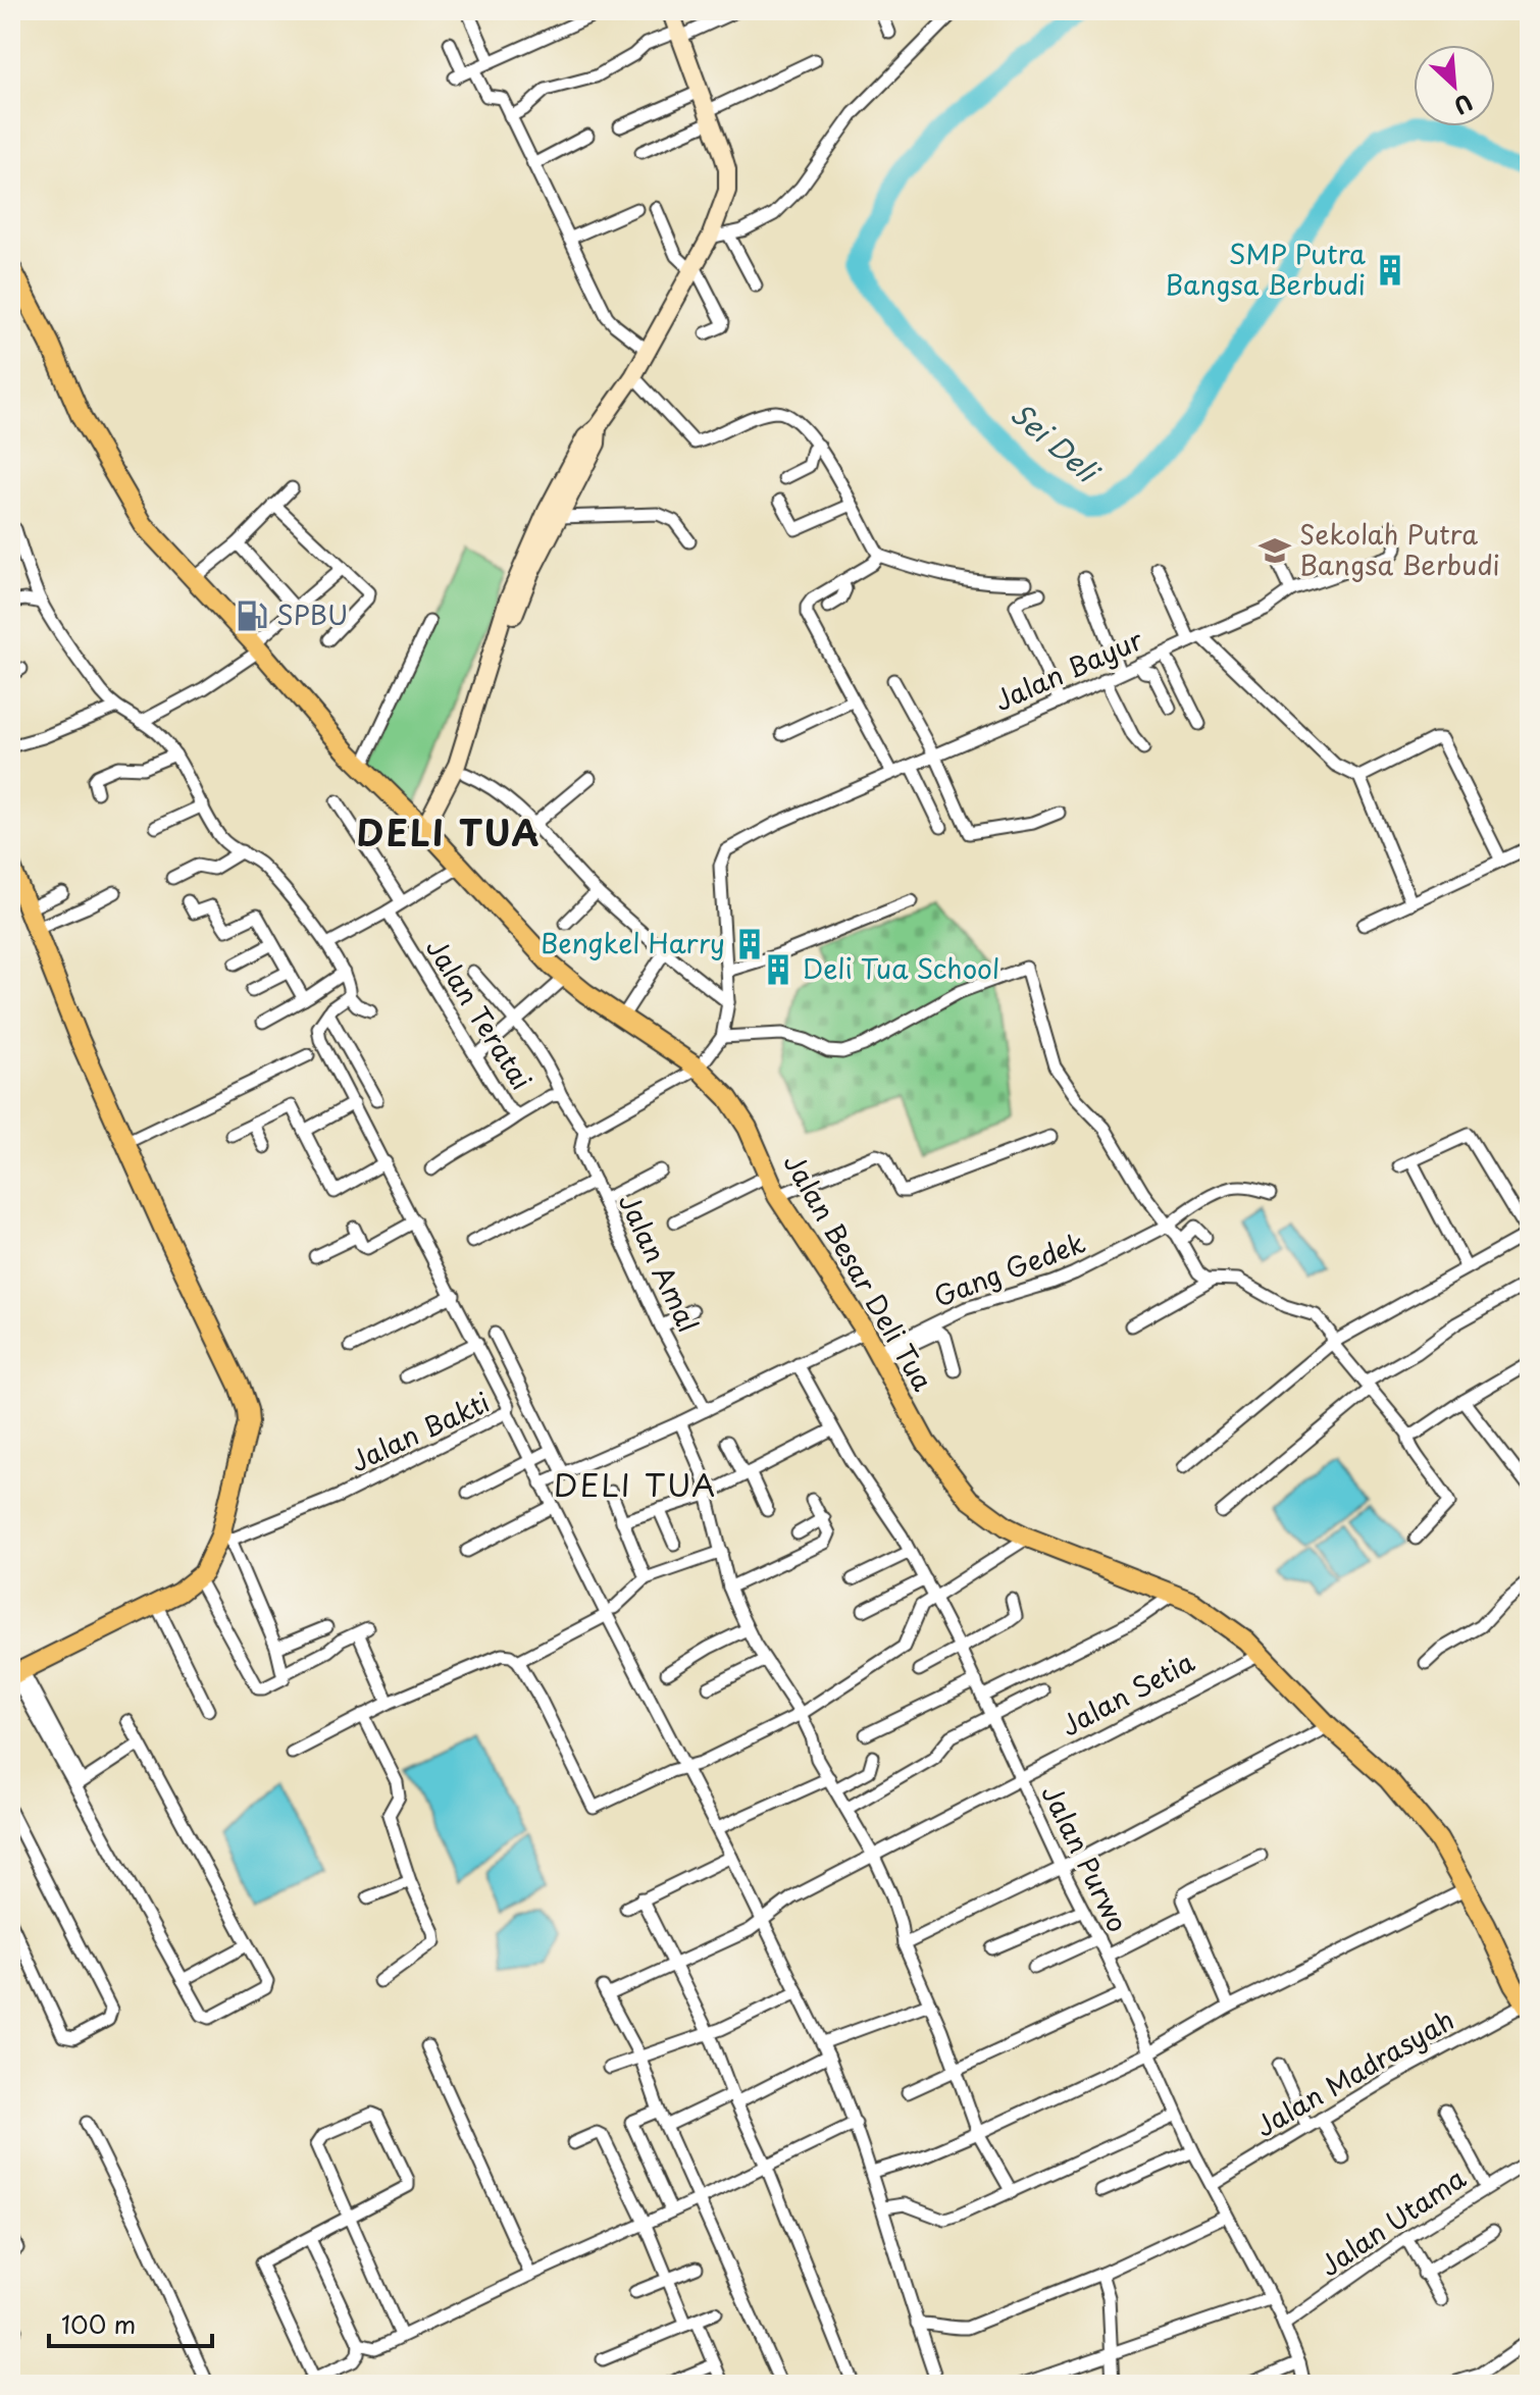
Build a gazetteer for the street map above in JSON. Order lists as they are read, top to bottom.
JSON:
{
  "streets": {
    "main road": ["Jalan Besar Deli Tua"],
    "street": [
      "Jalan Bayur",
      "Jalan Teratai",
      "Jalan Amal",
      "Gang Gedek",
      "Jalan Bakti",
      "Jalan Setia",
      "Jalan Purwo",
      "Jalan Madrasyah",
      "Jalan Utama"
    ]
  },
  "crossings": [
    ["Jalan Bayur", "Jalan Besar Deli Tua"],
    ["Jalan Teratai", "Jalan Amal"],
    ["Gang Gedek", "Jalan Besar Deli Tua"],
    ["Jalan Besar Deli Tua", "Jalan Setia"],
    ["Jalan Besar Deli Tua", "Jalan Madrasyah"],
    ["Jalan Bakti", "Jalan Setia"],
    ["Jalan Setia", "Jalan Purwo"],
    ["Jalan Purwo", "Jalan Madrasyah"],
    ["Jalan Purwo", "Jalan Utama"]
  ],
  "districts": ["DELI TUA", "DELI TUA"],
  "water": ["Sei Deli"],
  "places": {
    "building": ["SMP Putra Bangsa Berbudi", "Bengkel Harry", "Deli Tua School"],
    "school or university": ["Sekolah Putra Bangsa Berbudi"],
    "fuel station": ["SPBU"]
  },
  "scale_bar": "100 m",
  "north": "bottom right"
}
